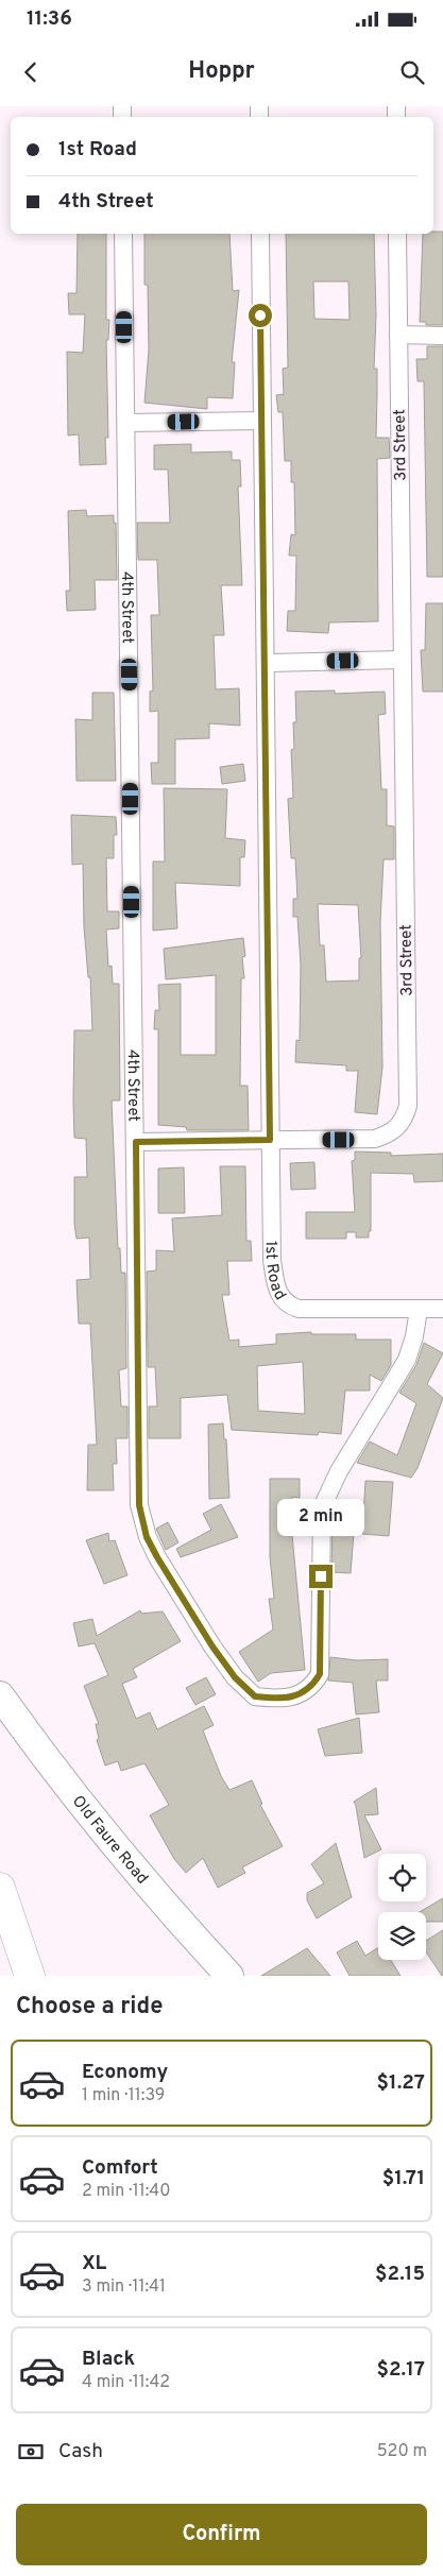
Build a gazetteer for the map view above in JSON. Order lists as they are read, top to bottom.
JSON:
{
  "streets": {
    "main road": ["Old Faure Road"],
    "street": ["3rd Street", "4th Street", "1st Road"]
  },
  "crossings": [
    ["3rd Street", "1st Road"],
    ["4th Street", "1st Road"]
  ],
  "page": {
    "status": "11:36",
    "header": "Hoppr",
    "banner": ["1st Road", "4th Street"],
    "bubble": "2 min",
    "heading": "Choose a ride",
    "list": [
      {
        "name": "Economy",
        "note": "1 min · 11:39",
        "value": "$1.27"
      },
      {
        "name": "Comfort",
        "note": "2 min · 11:40",
        "value": "$1.71"
      },
      {
        "name": "XL",
        "note": "3 min · 11:41",
        "value": "$2.15"
      },
      {
        "name": "Black",
        "note": "4 min · 11:42",
        "value": "$2.17"
      }
    ],
    "pay": ["Cash", "520 m"],
    "buttons": "Confirm"
  }
}
